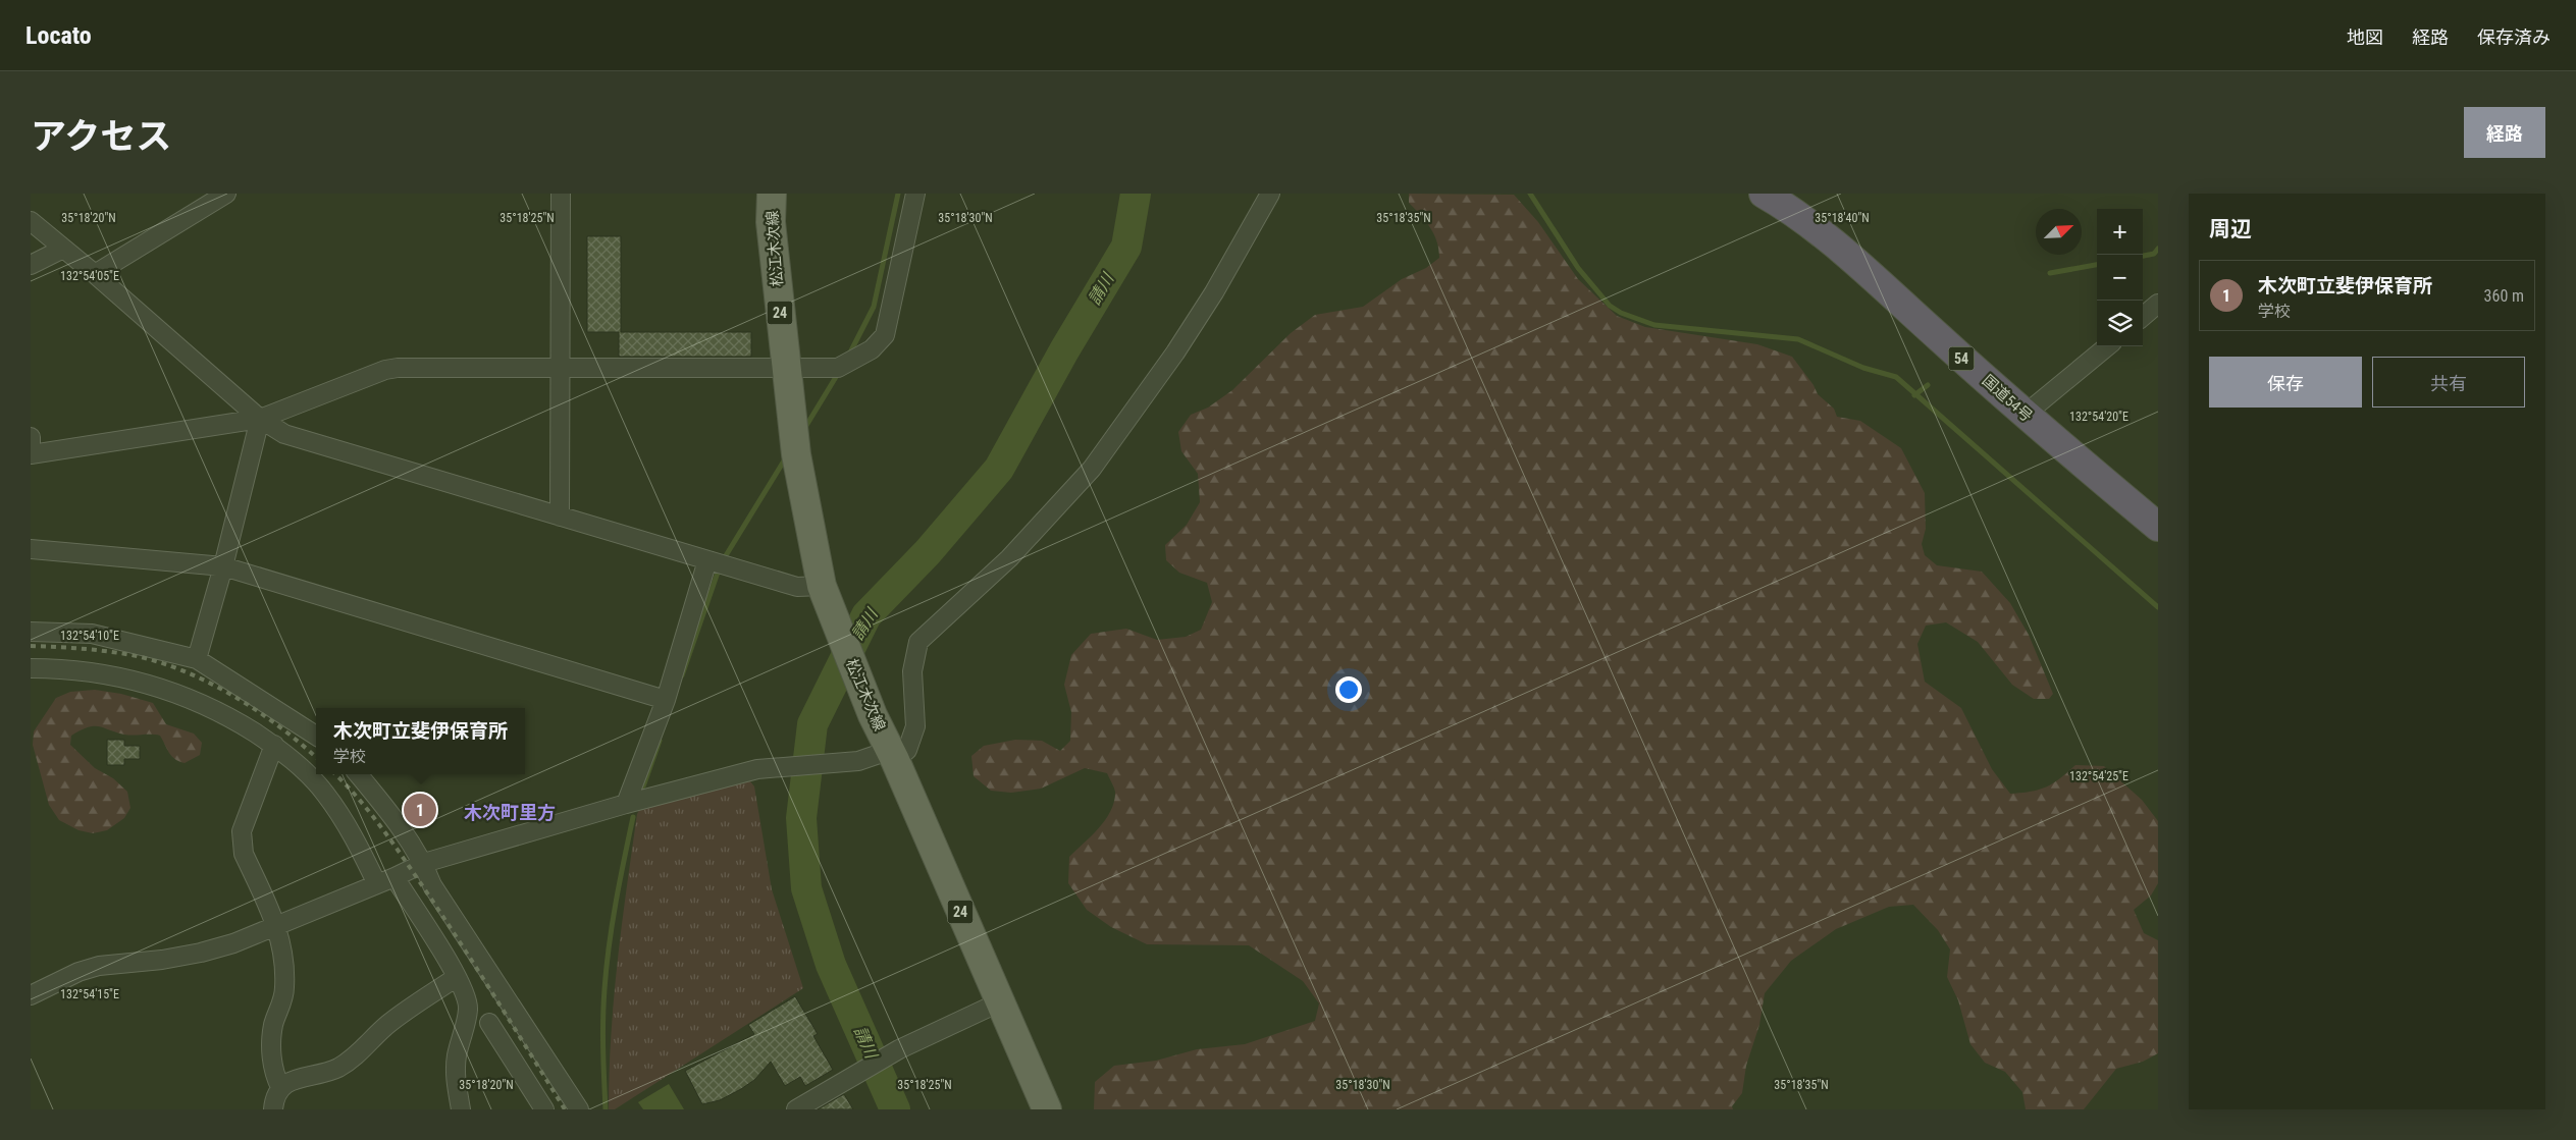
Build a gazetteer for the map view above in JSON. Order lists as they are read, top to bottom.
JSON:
{
  "streets": {
    "highway": ["54", "国道54号"],
    "main road": ["松江木次線", "24"]
  },
  "districts": ["木次町里方"],
  "water": ["請川"],
  "north": "top right",
  "page": {
    "header": "Locato",
    "nav": ["地図", "経路", "保存済み"],
    "title": "アクセス",
    "buttons": [
      "経路",
      ["保存", "共有"]
    ],
    "heading": "周辺",
    "map_buttons": ["+", "−"],
    "list": [
      {
        "mark": "1",
        "name": "木次町立斐伊保育所",
        "note": "学校",
        "value": "360 m"
      }
    ],
    "popup": ["木次町立斐伊保育所", "学校"],
    "pins": "1"
  },
  "coordinates": [
    "35°18'20\"N",
    "35°18'25\"N",
    "35°18'35\"N",
    "35°18'40\"N",
    "35°18'30\"N",
    "132°54'05\"E",
    "132°54'20\"E",
    "132°54'10\"E",
    "132°54'25\"E",
    "132°54'15\"E"
  ]
}
